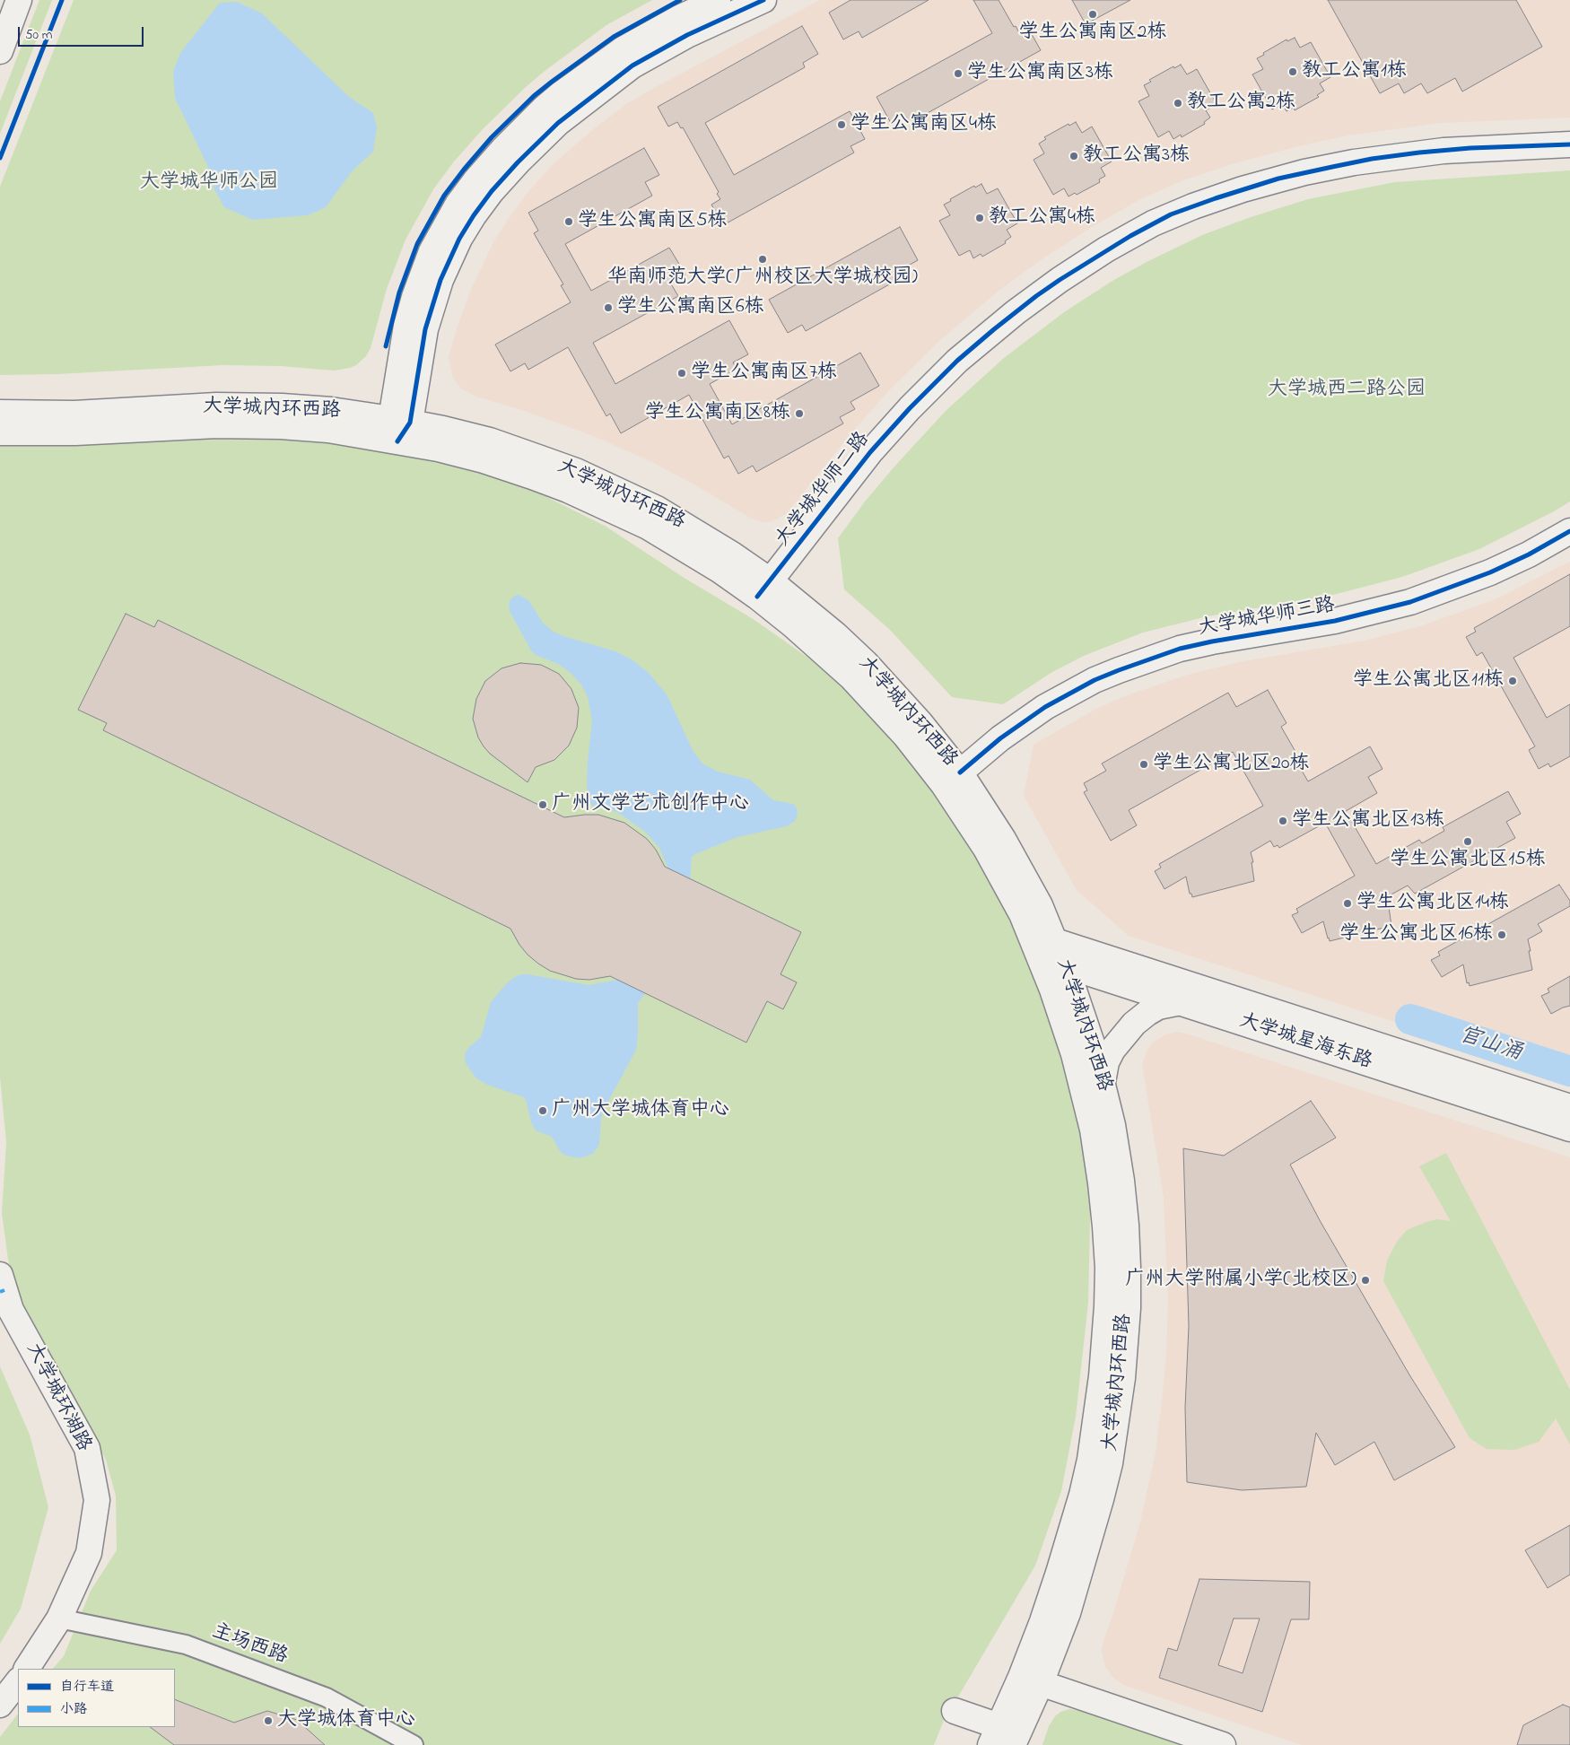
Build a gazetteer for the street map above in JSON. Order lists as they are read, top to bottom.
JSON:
{
  "streets": {
    "main road": [
      "大学城内环西路",
      "大学城华师二路",
      "大学城华师三路",
      "大学城星海东路",
      "大学城环湖路"
    ],
    "street": ["主场西路"]
  },
  "crossings": [
    ["大学城内环西路", "大学城华师二路"],
    ["大学城内环西路", "大学城华师三路"],
    ["大学城内环西路", "大学城星海东路"],
    ["大学城环湖路", "主场西路"]
  ],
  "water": ["官山涌"],
  "parks": ["大学城华师公园", "大学城西二路公园"],
  "places": [
    "学生公寓南区2栋",
    "教工公寓1栋",
    "学生公寓南区3栋",
    "教工公寓2栋",
    "学生公寓南区4栋",
    "教工公寓3栋",
    "教工公寓4栋",
    "学生公寓南区5栋",
    "华南师范大学(广州校区大学城校园)",
    "学生公寓南区6栋",
    "学生公寓南区7栋",
    "学生公寓南区8栋",
    "学生公寓北区11栋",
    "学生公寓北区20栋",
    "广州文学艺术创作中心",
    "学生公寓北区13栋",
    "学生公寓北区15栋",
    "学生公寓北区14栋",
    "学生公寓北区16栋",
    "广州大学城体育中心",
    "广州大学附属小学(北校区)",
    "大学城体育中心"
  ],
  "legend": ["自行车道", "小路"],
  "scale_bar": "50 m"
}
